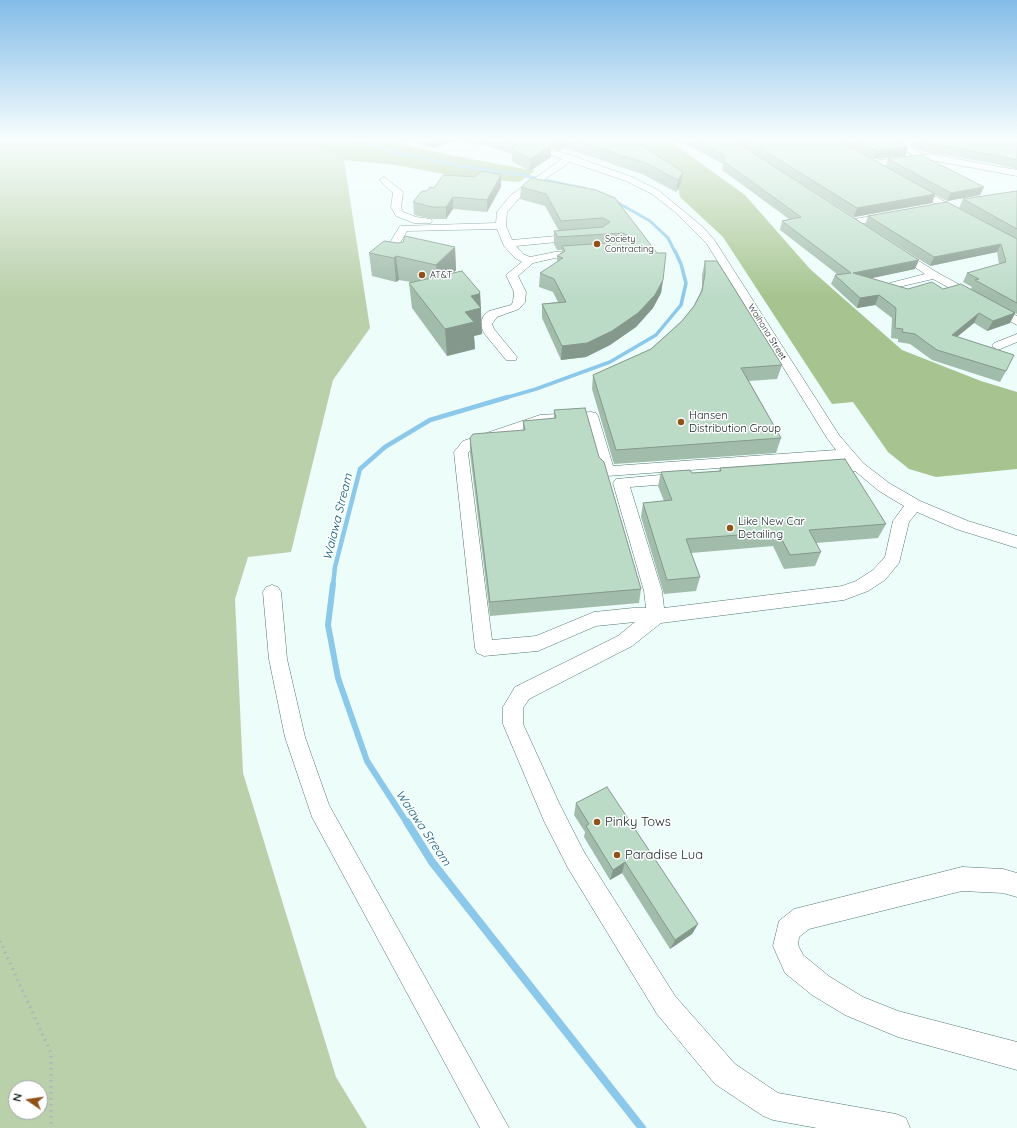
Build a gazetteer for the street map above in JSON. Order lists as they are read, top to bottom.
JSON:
{
  "streets": {
    "street": ["Waihona Street"]
  },
  "water": ["Waiawa Stream"],
  "places": [
    "Society Contracting",
    "AT&T",
    "Hansen Distribution Group",
    "Like New Car Detailing",
    "Pinky Tows",
    "Paradise Lua"
  ],
  "north": "left"
}
